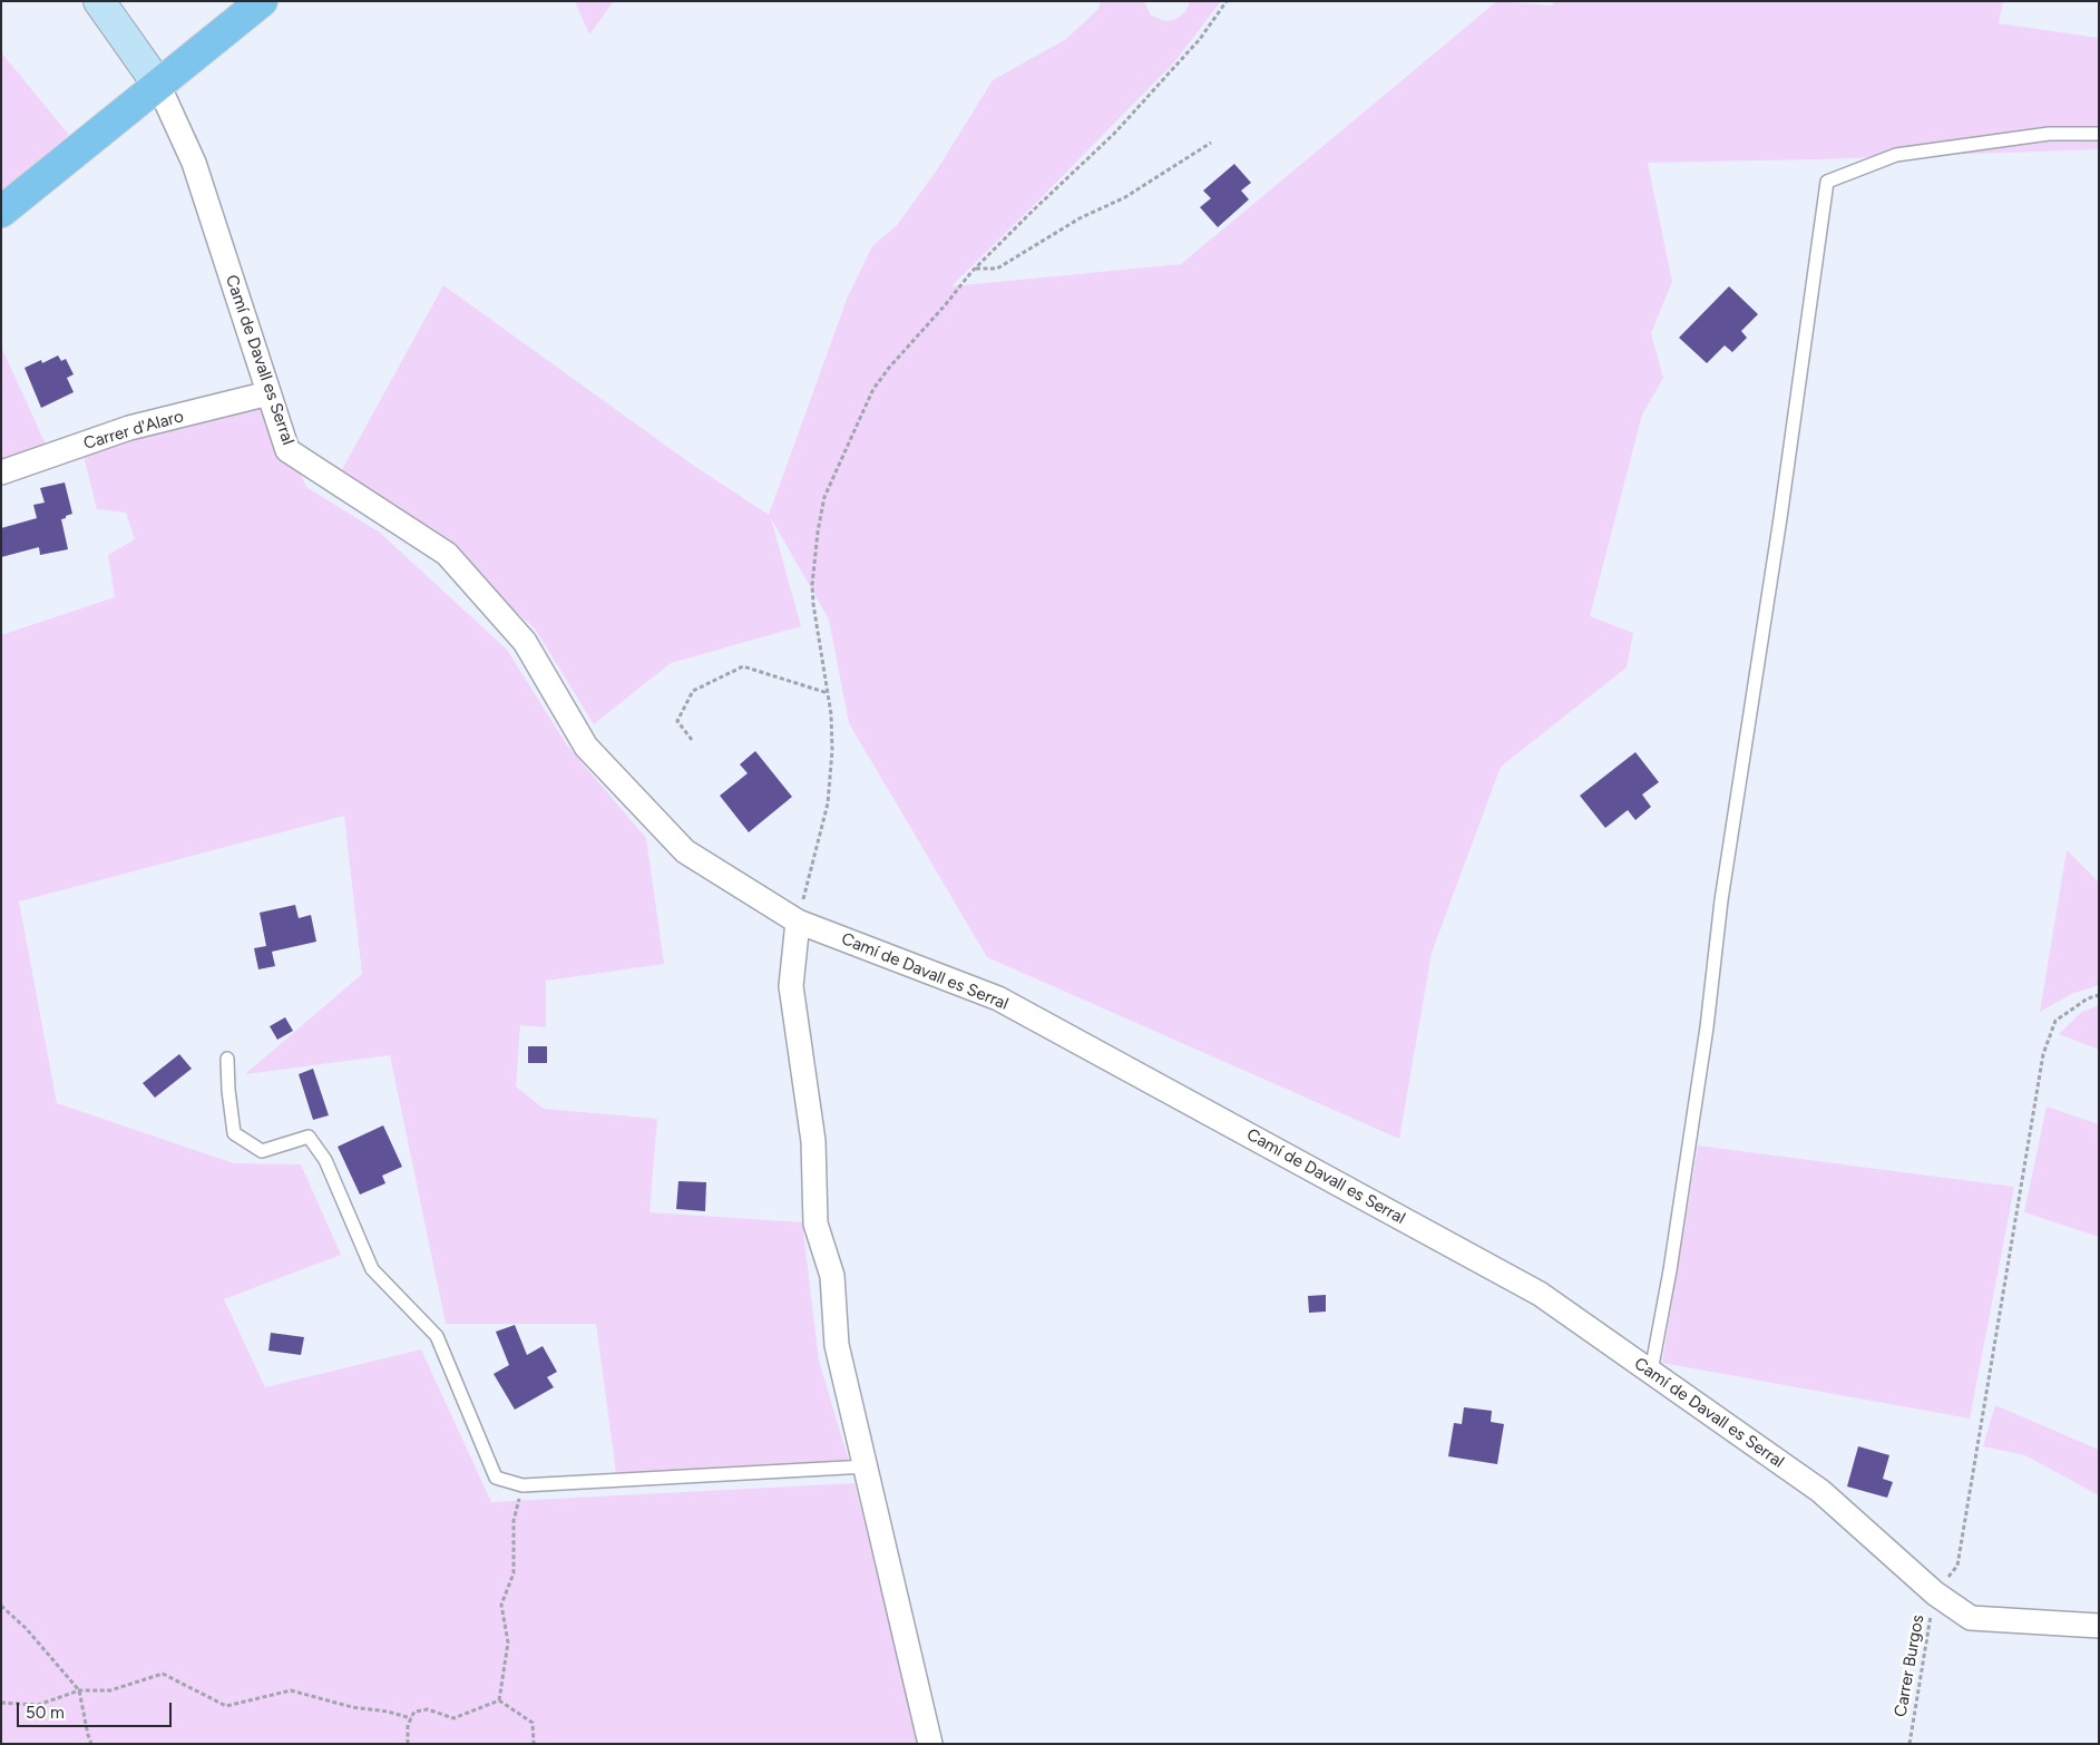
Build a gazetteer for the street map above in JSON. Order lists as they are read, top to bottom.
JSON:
{
  "streets": {
    "street": ["Camí de Davall es Serral", "Carrer d'Alaro"],
    "path": ["Carrer Burgos"]
  },
  "crossings": [
    ["Camí de Davall es Serral", "Carrer d'Alaro"],
    ["Camí de Davall es Serral", "Carrer Burgos"]
  ],
  "scale_bar": "50 m"
}
